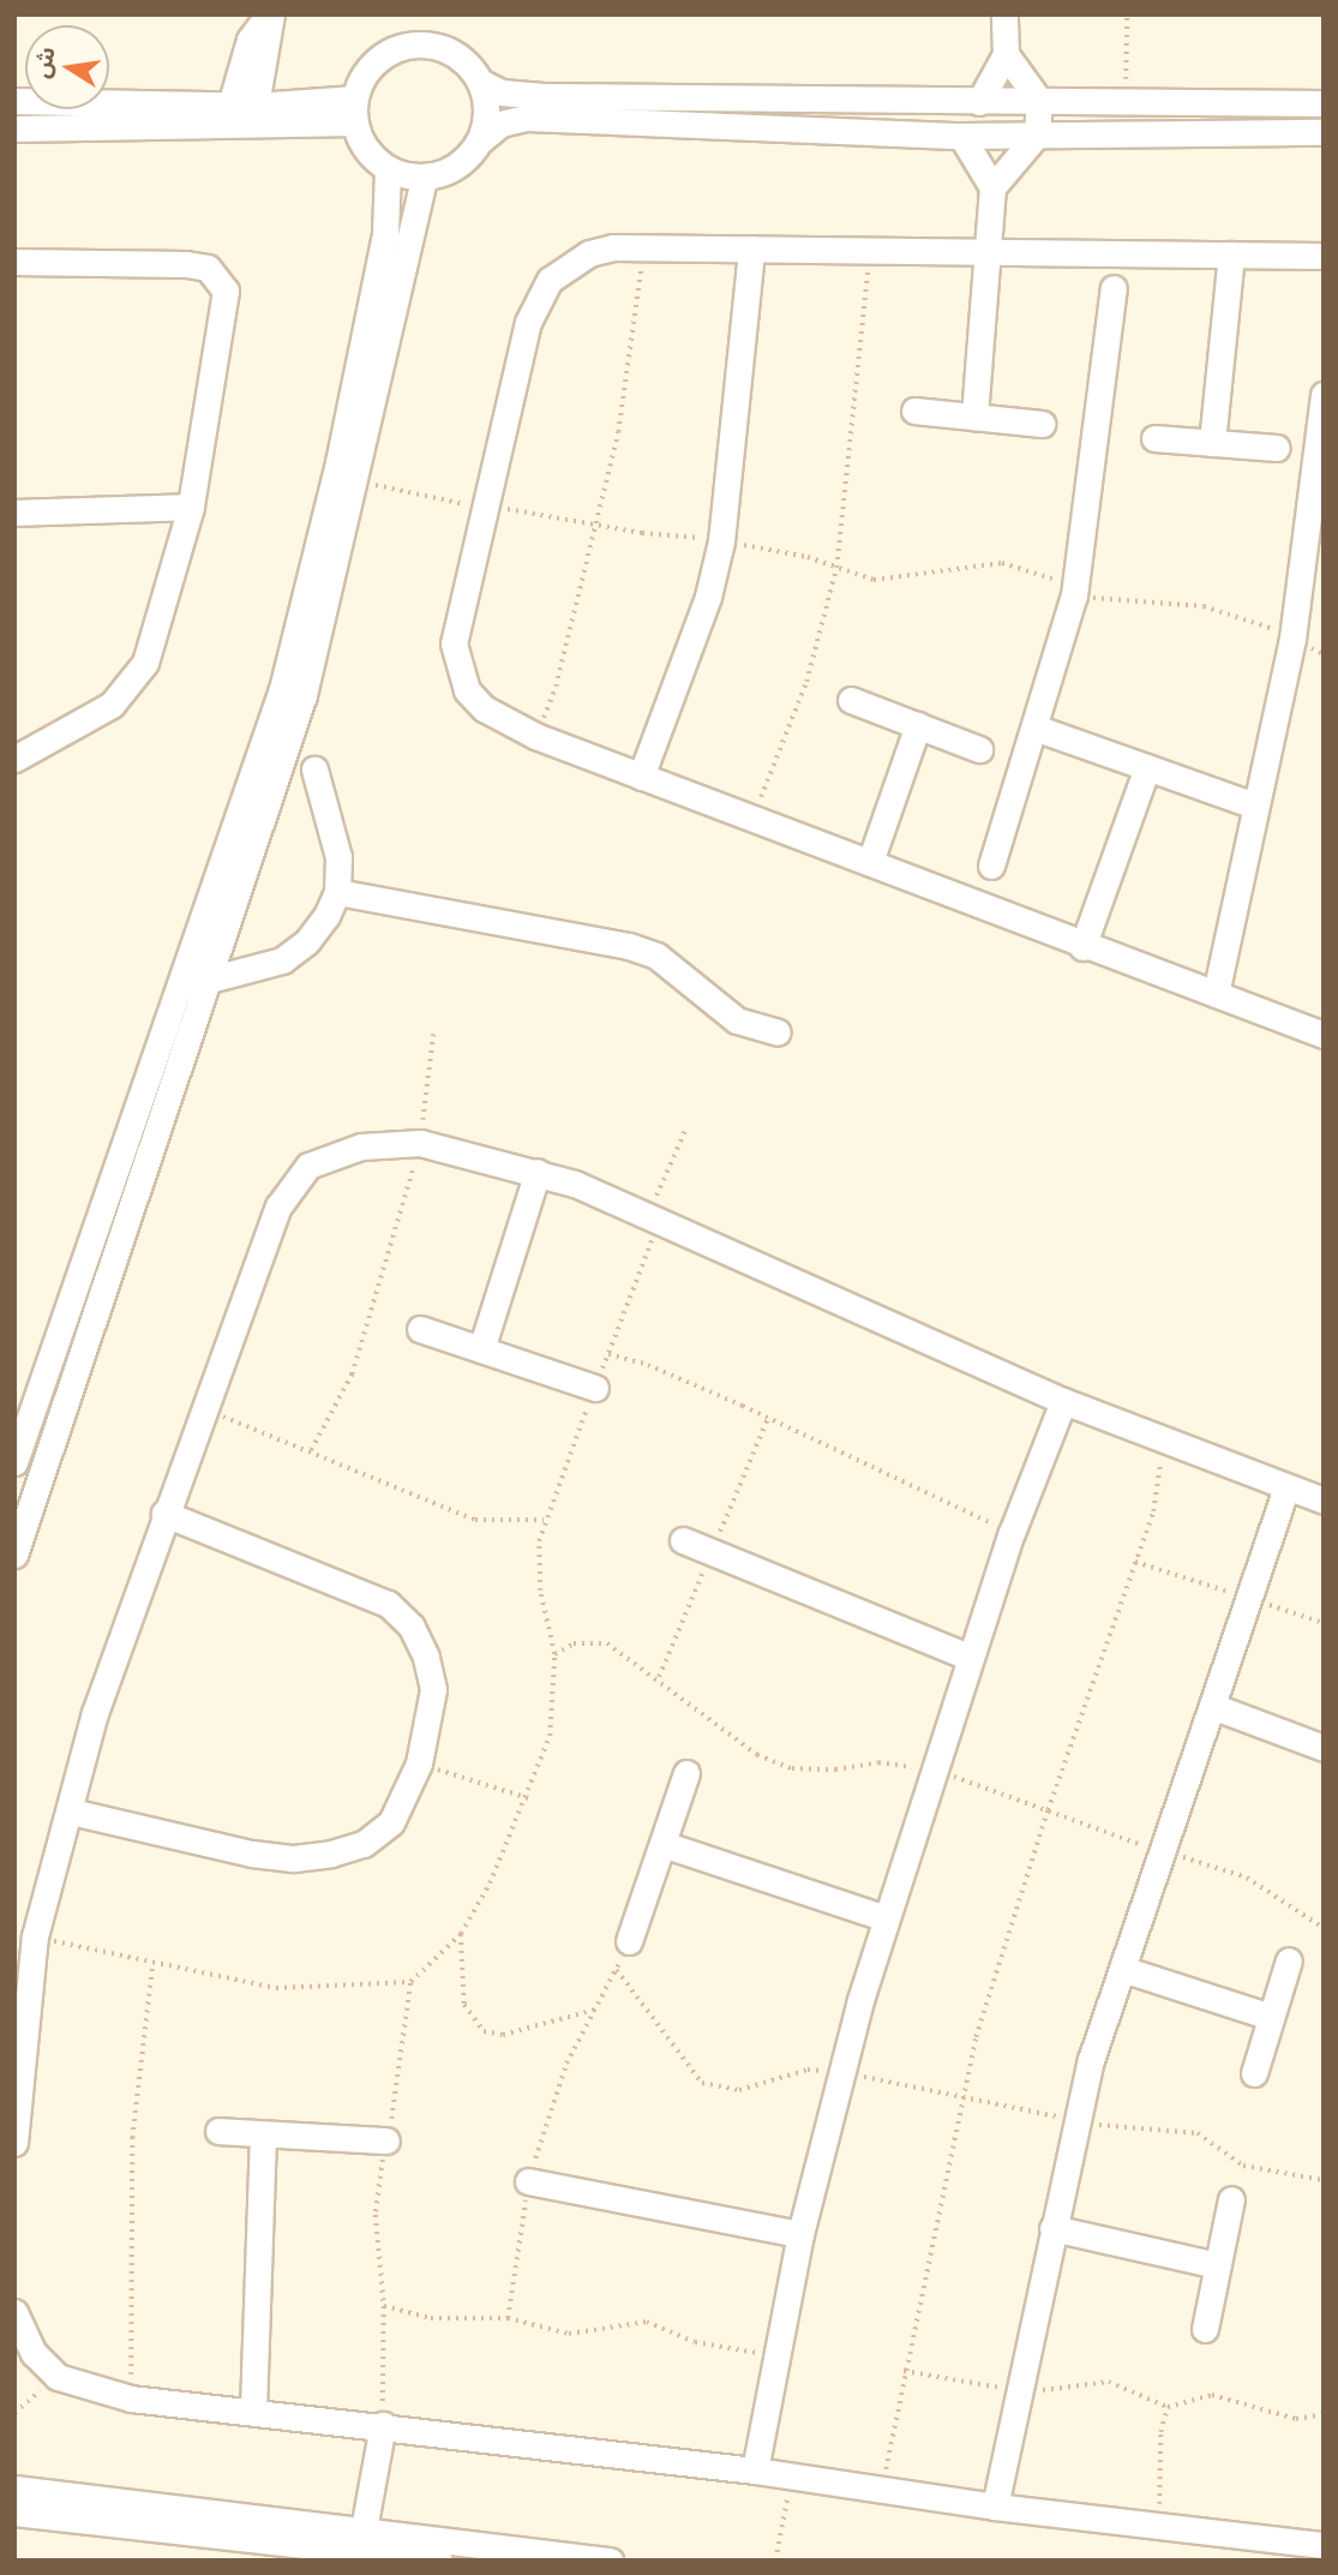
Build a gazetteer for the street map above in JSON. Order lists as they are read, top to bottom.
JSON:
{
  "north": "left"
}
